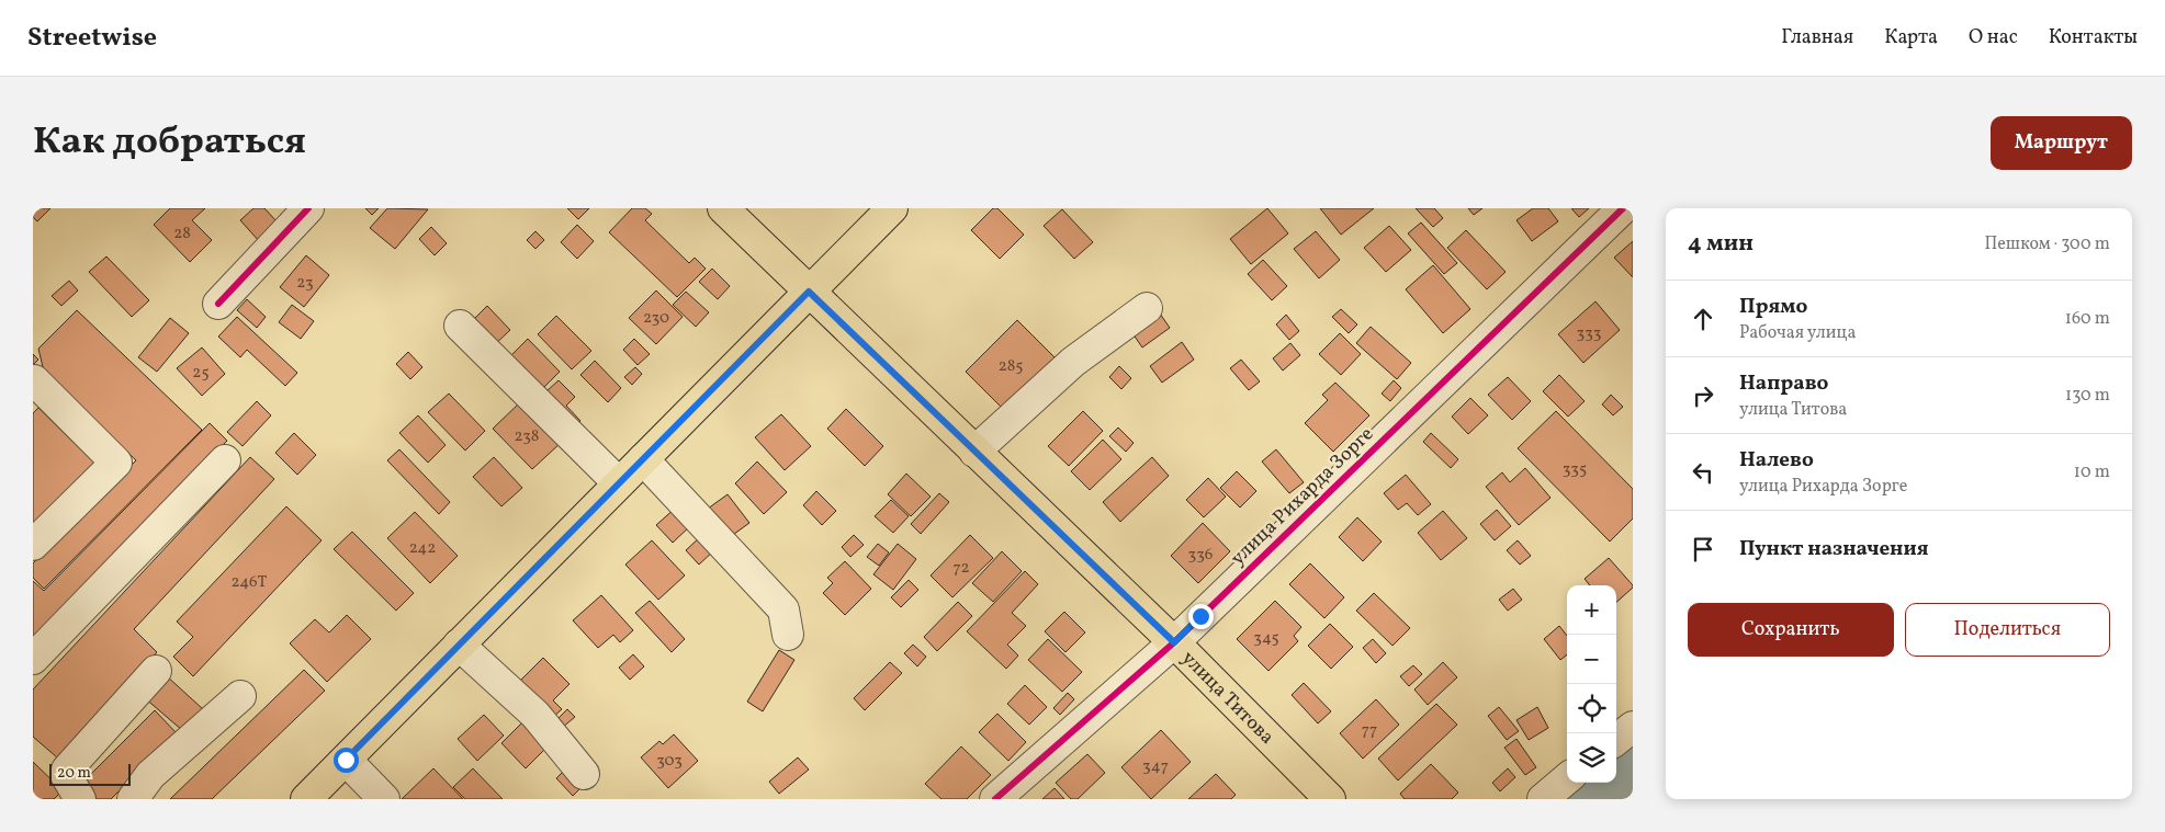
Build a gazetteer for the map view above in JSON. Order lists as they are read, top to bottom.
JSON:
{
  "streets": {
    "main road": ["улица Титова"],
    "street": ["улица Рихарда Зорге"]
  },
  "crossings": [
    ["улица Рихарда Зорге", "улица Титова"]
  ],
  "house_numbers": [
    "28",
    "23",
    "230",
    "333",
    "285",
    "25",
    "238",
    "335",
    "242",
    "336",
    "72",
    "246Т",
    "345",
    "77",
    "303",
    "347"
  ],
  "scale_bar": "20 m",
  "page": {
    "header": "Streetwise",
    "nav": [
      "Главная",
      "Карта",
      "О нас",
      "Контакты"
    ],
    "title": "Как добраться",
    "buttons": [
      "Маршрут",
      ["Сохранить", "Поделиться"]
    ],
    "heading": ["4 мин", "Пешком · 300 m"],
    "list": [
      ["Прямо", "Рабочая улица", "160 m"],
      ["Направо", "улица Титова", "130 m"],
      ["Налево", "улица Рихарда Зорге", "10 m"],
      "Пункт назначения"
    ],
    "map_buttons": ["+", "−"],
    "scale": "20 m"
  }
}
